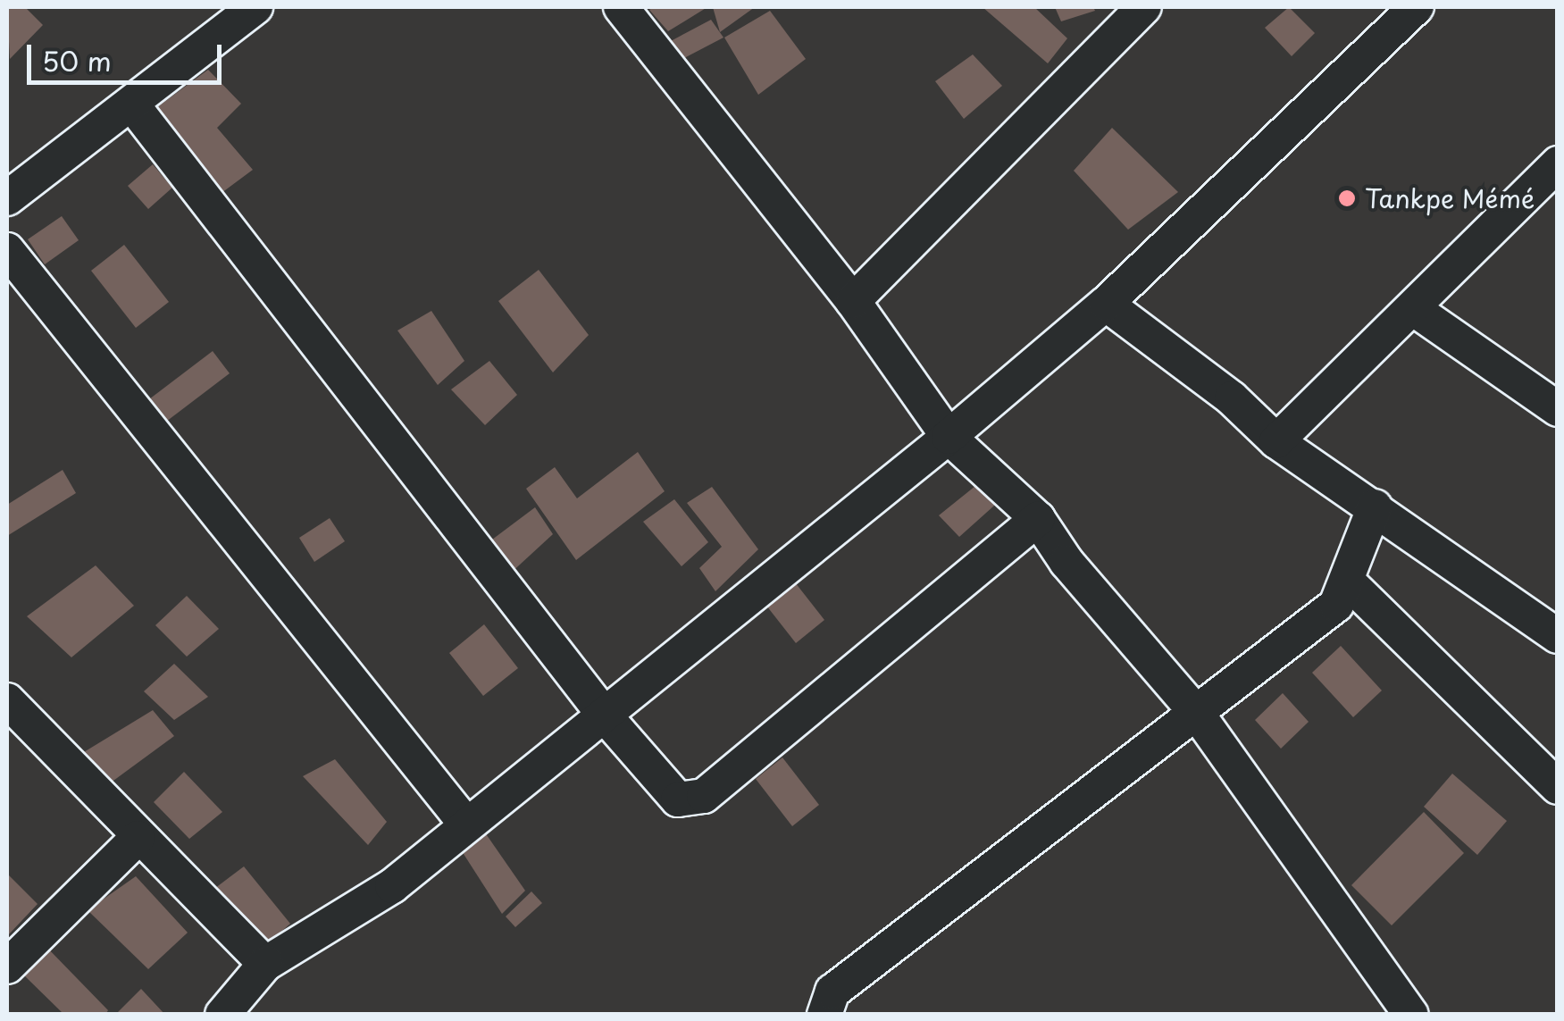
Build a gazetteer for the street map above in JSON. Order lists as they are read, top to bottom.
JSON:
{
  "places": ["Tankpe Mémé"],
  "scale_bar": "50 m"
}
